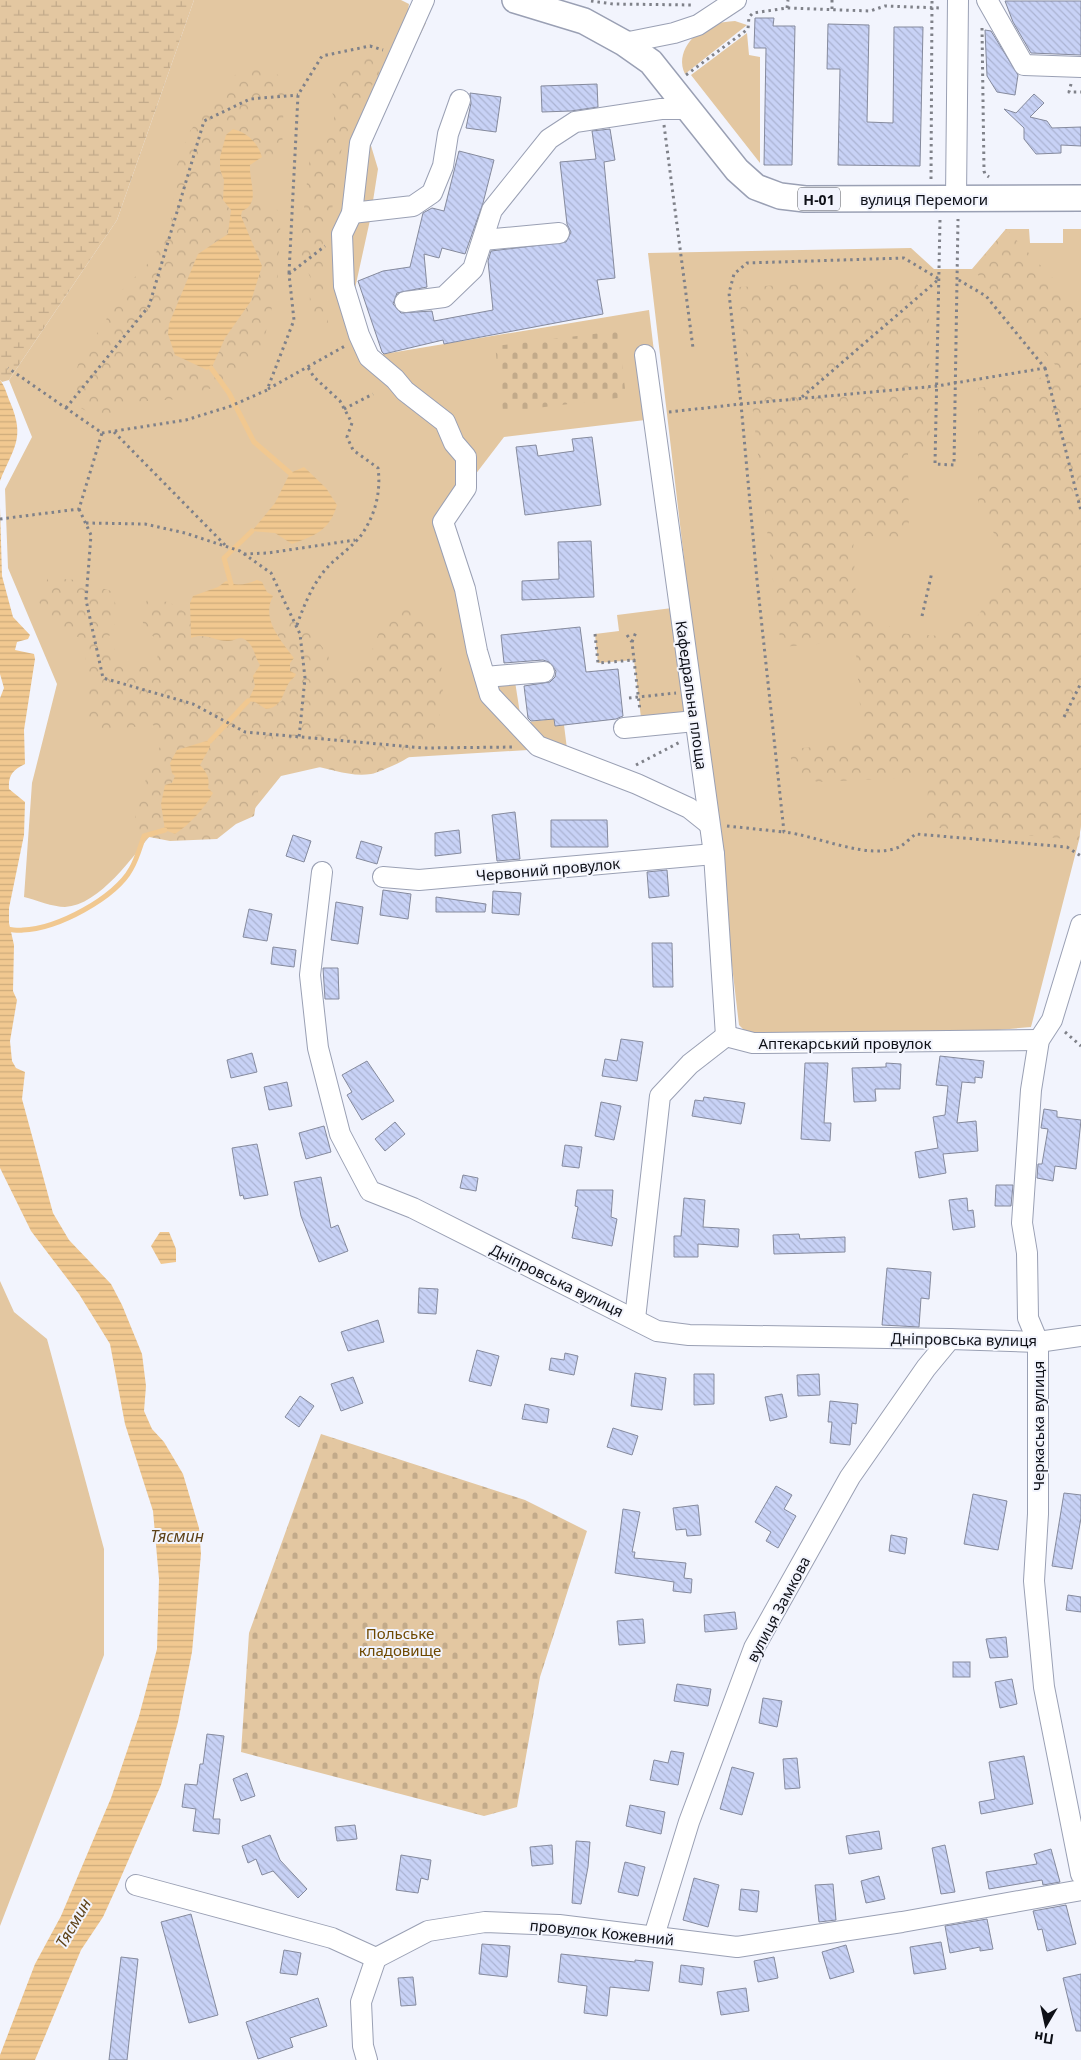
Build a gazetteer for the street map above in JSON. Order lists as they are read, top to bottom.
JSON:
{
  "streets": {
    "main road": ["Н-01", "вулиця Перемоги"],
    "street": [
      "Кафедральна площа",
      "Червоний провулок",
      "Аптекарський провулок",
      "Дніпровська вулиця",
      "Черкаська вулиця",
      "вулиця Замкова",
      "провулок Кожевний"
    ]
  },
  "crossings": [
    ["Н-01", "вулиця Перемоги"],
    ["Кафедральна площа", "Червоний провулок"],
    ["Кафедральна площа", "Аптекарський провулок"],
    ["Аптекарський провулок", "Черкаська вулиця"],
    ["Дніпровська вулиця", "Черкаська вулиця"],
    ["Дніпровська вулиця", "вулиця Замкова"],
    ["вулиця Замкова", "провулок Кожевний"]
  ],
  "water": ["Тясмин"],
  "parks": ["Польське кладовище"],
  "north": "bottom"
}
